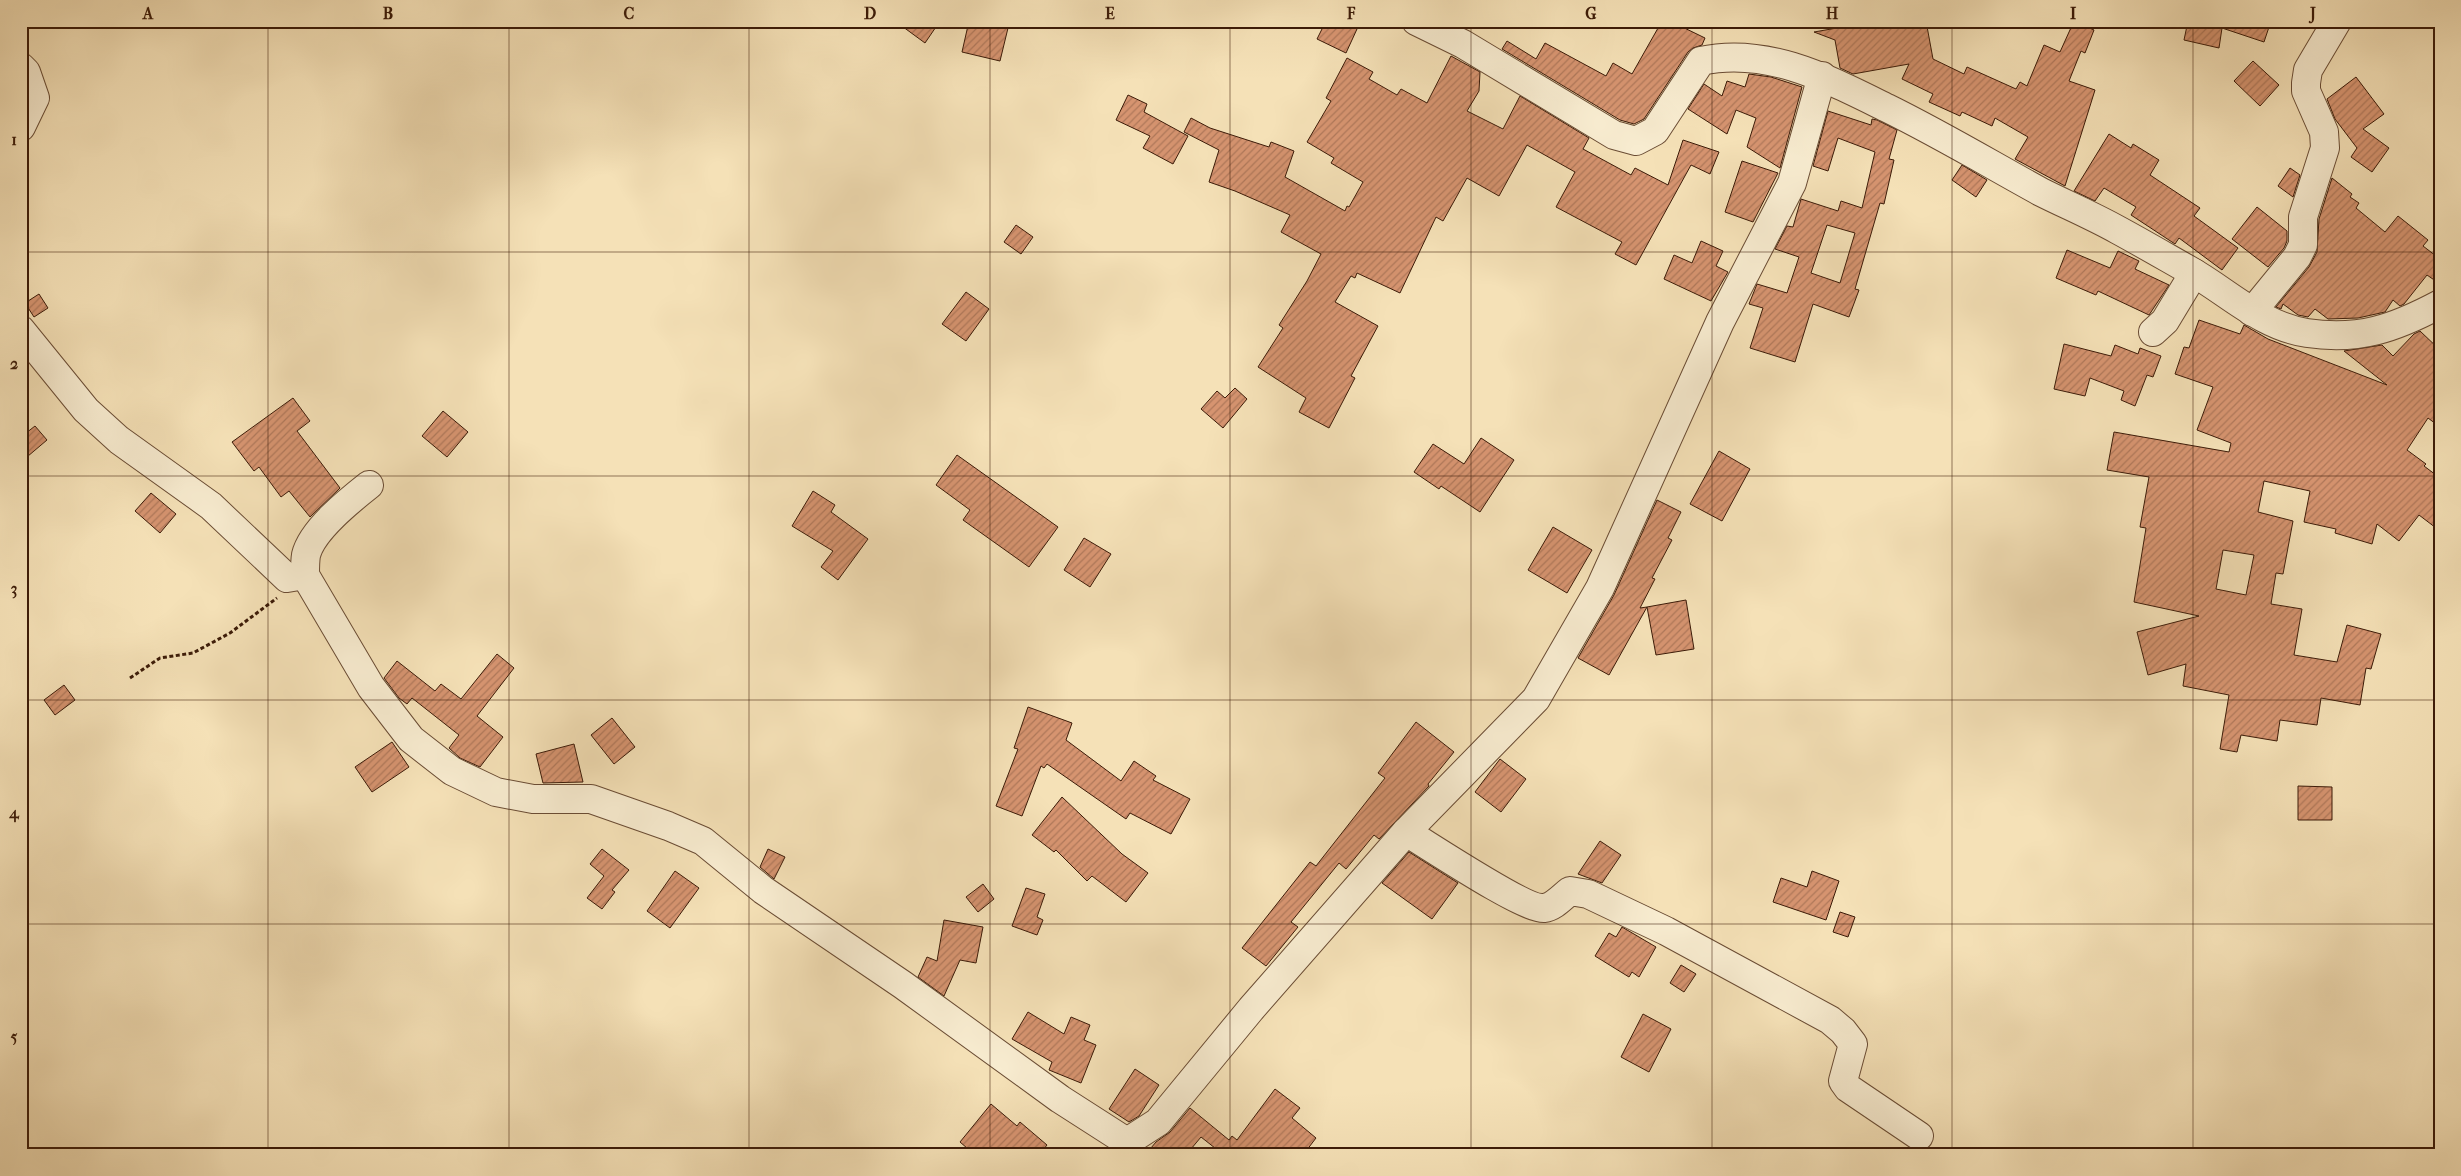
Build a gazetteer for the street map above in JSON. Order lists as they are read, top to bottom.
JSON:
{
  "grid": {
    "columns": [
      "A",
      "B",
      "C",
      "D",
      "E",
      "F",
      "G",
      "H",
      "I",
      "J"
    ],
    "rows": [
      "1",
      "2",
      "3",
      "4",
      "5"
    ]
  }
}
